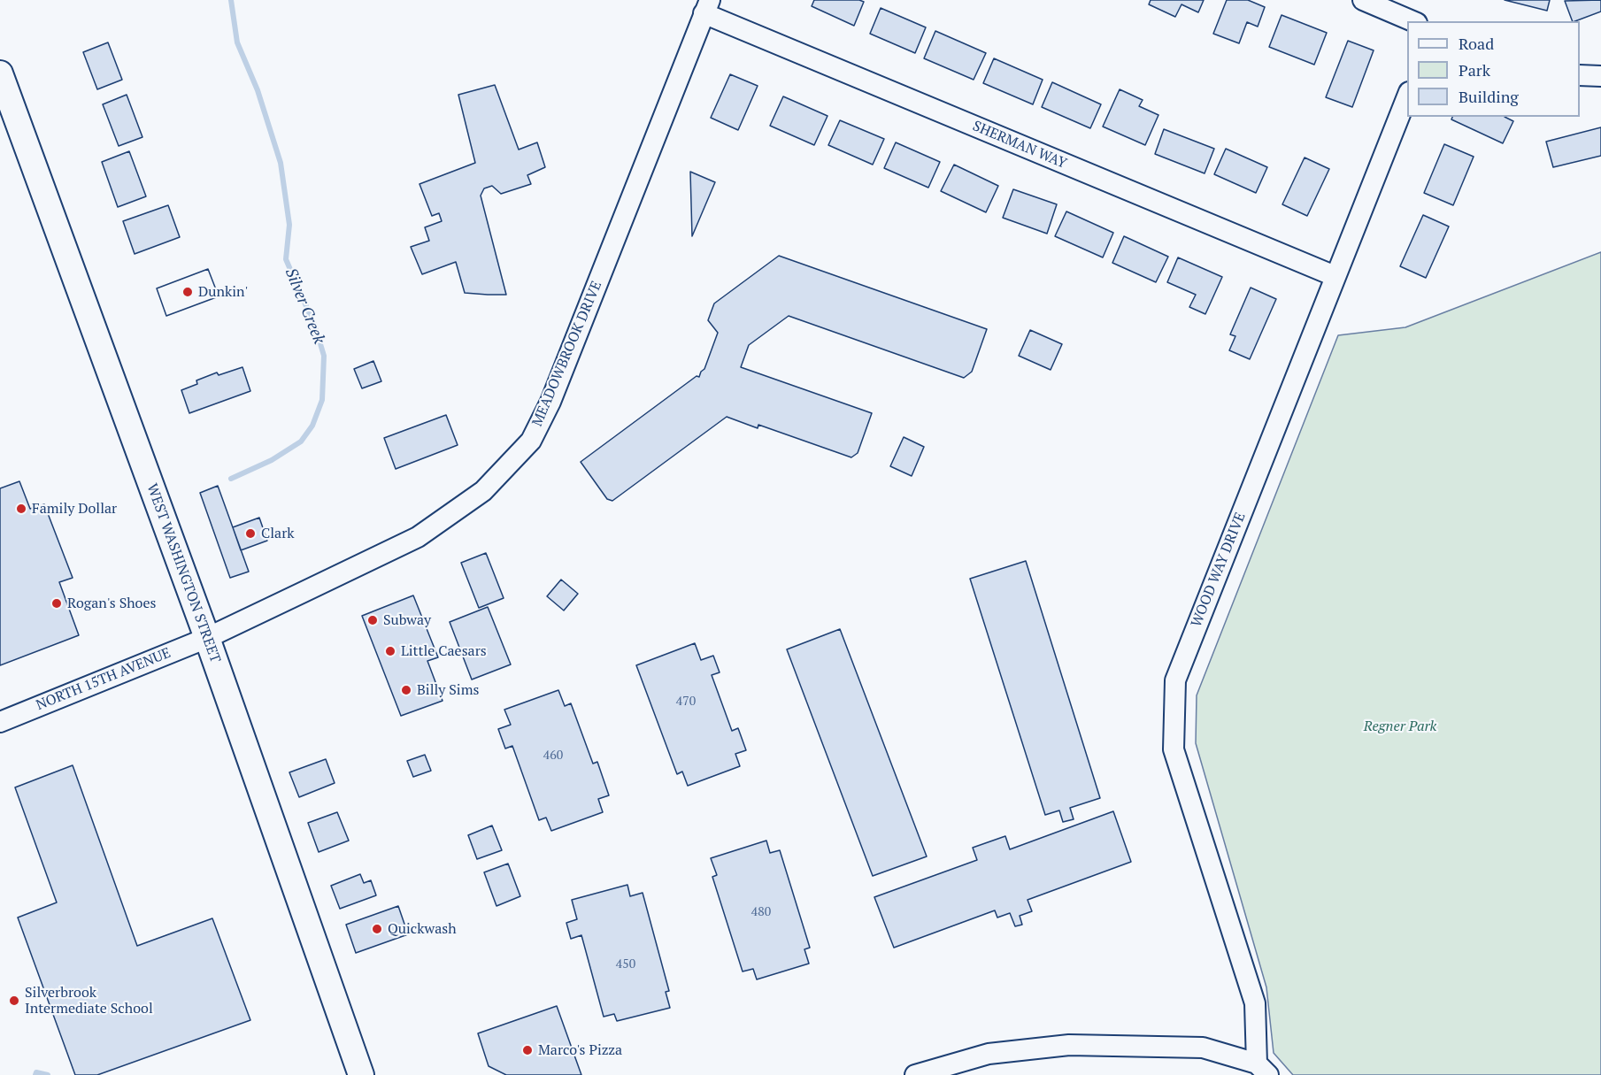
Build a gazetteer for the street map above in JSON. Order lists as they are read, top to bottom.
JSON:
{
  "streets": {
    "main road": ["WEST WASHINGTON STREET"],
    "street": [
      "SHERMAN WAY",
      "MEADOWBROOK DRIVE",
      "WOOD WAY DRIVE",
      "NORTH 15TH AVENUE"
    ]
  },
  "crossings": [
    ["SHERMAN WAY", "MEADOWBROOK DRIVE"],
    ["SHERMAN WAY", "WOOD WAY DRIVE"],
    ["MEADOWBROOK DRIVE", "WEST WASHINGTON STREET"],
    ["MEADOWBROOK DRIVE", "NORTH 15TH AVENUE"],
    ["WEST WASHINGTON STREET", "NORTH 15TH AVENUE"]
  ],
  "water": ["Silver Creek"],
  "parks": ["Regner Park"],
  "places": [
    "Dunkin'",
    "Family Dollar",
    "Clark",
    "Rogan's Shoes",
    "Subway",
    "Little Caesars",
    "Billy Sims",
    "Quickwash",
    "Silverbrook Intermediate School",
    "Marco's Pizza"
  ],
  "house_numbers": [
    "470",
    "460",
    "480",
    "450"
  ],
  "legend": ["Road", "Park", "Building"]
}
